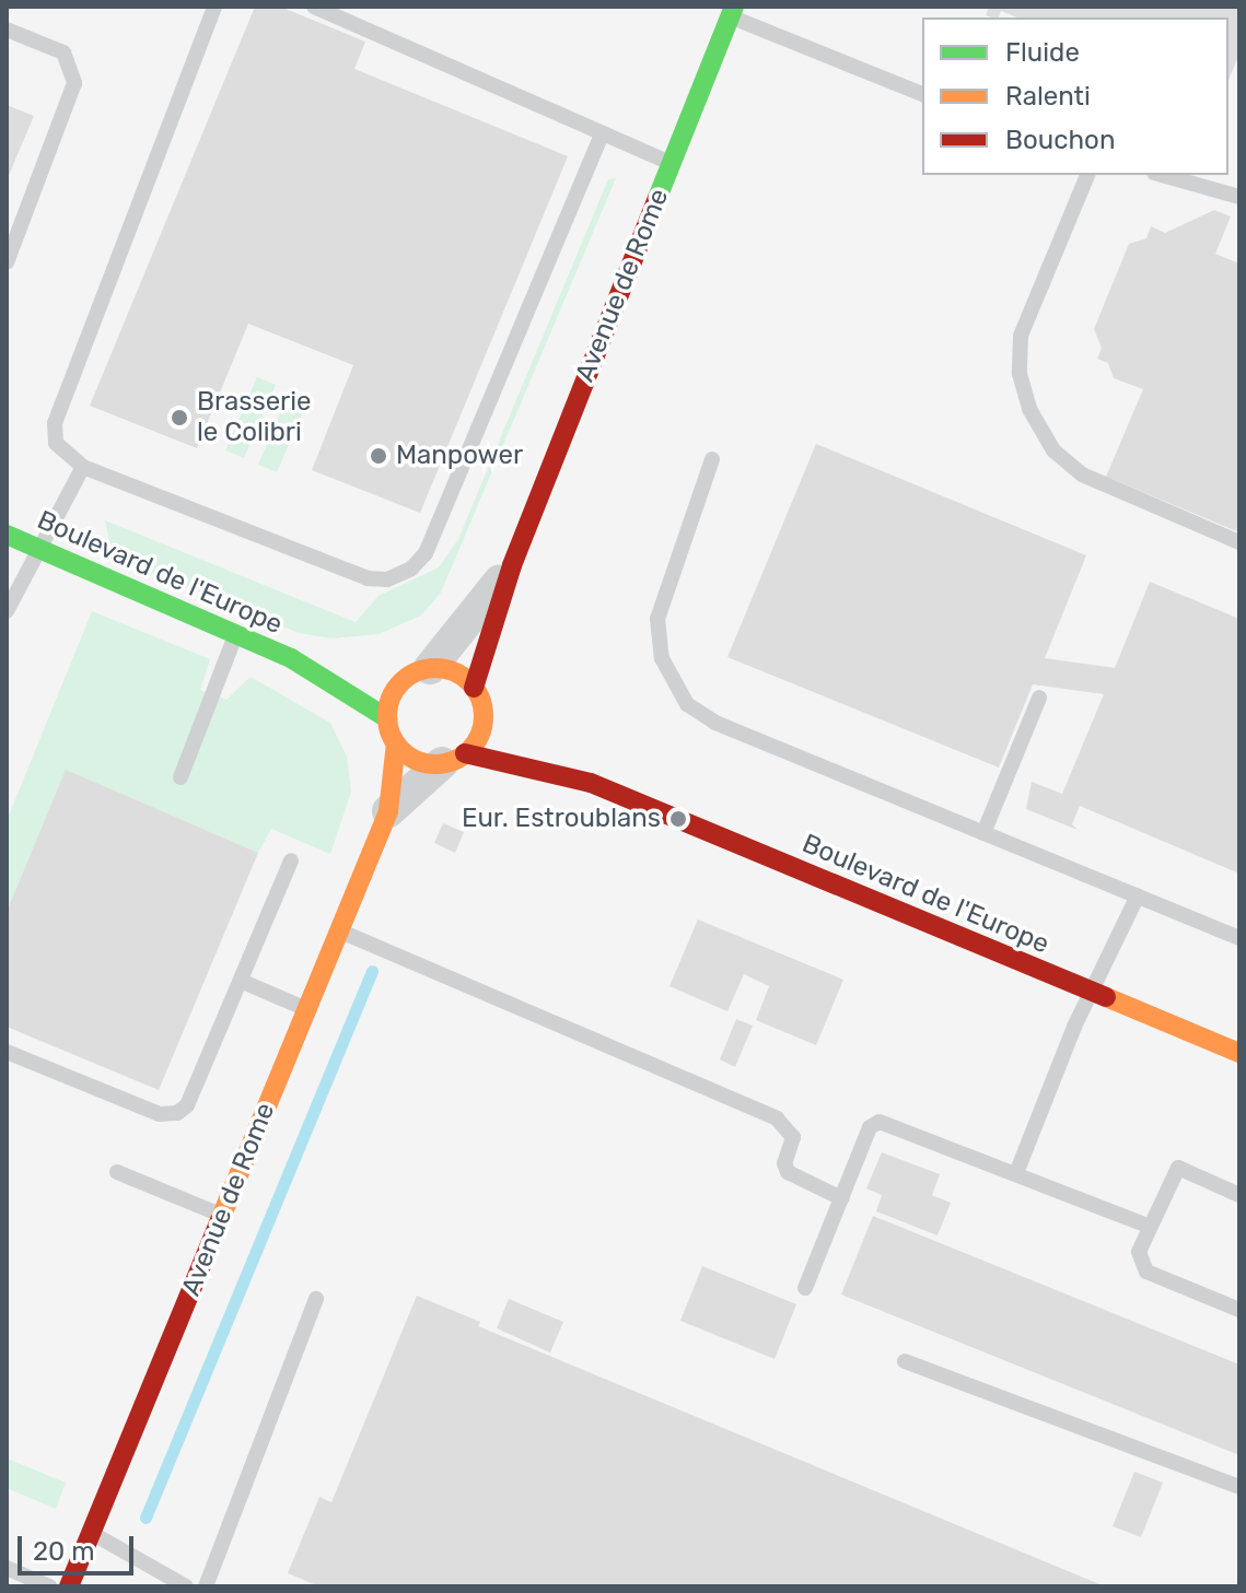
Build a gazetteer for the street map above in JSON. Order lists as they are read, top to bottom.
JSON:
{
  "streets": {
    "street": ["Avenue de Rome", "Boulevard de l'Europe"]
  },
  "crossings": [
    ["Avenue de Rome", "Boulevard de l'Europe"]
  ],
  "places": ["Brasserie le Colibri", "Manpower", "Eur. Estroublans"],
  "legend": ["Fluide", "Ralenti", "Bouchon"],
  "scale_bar": "20 m"
}
